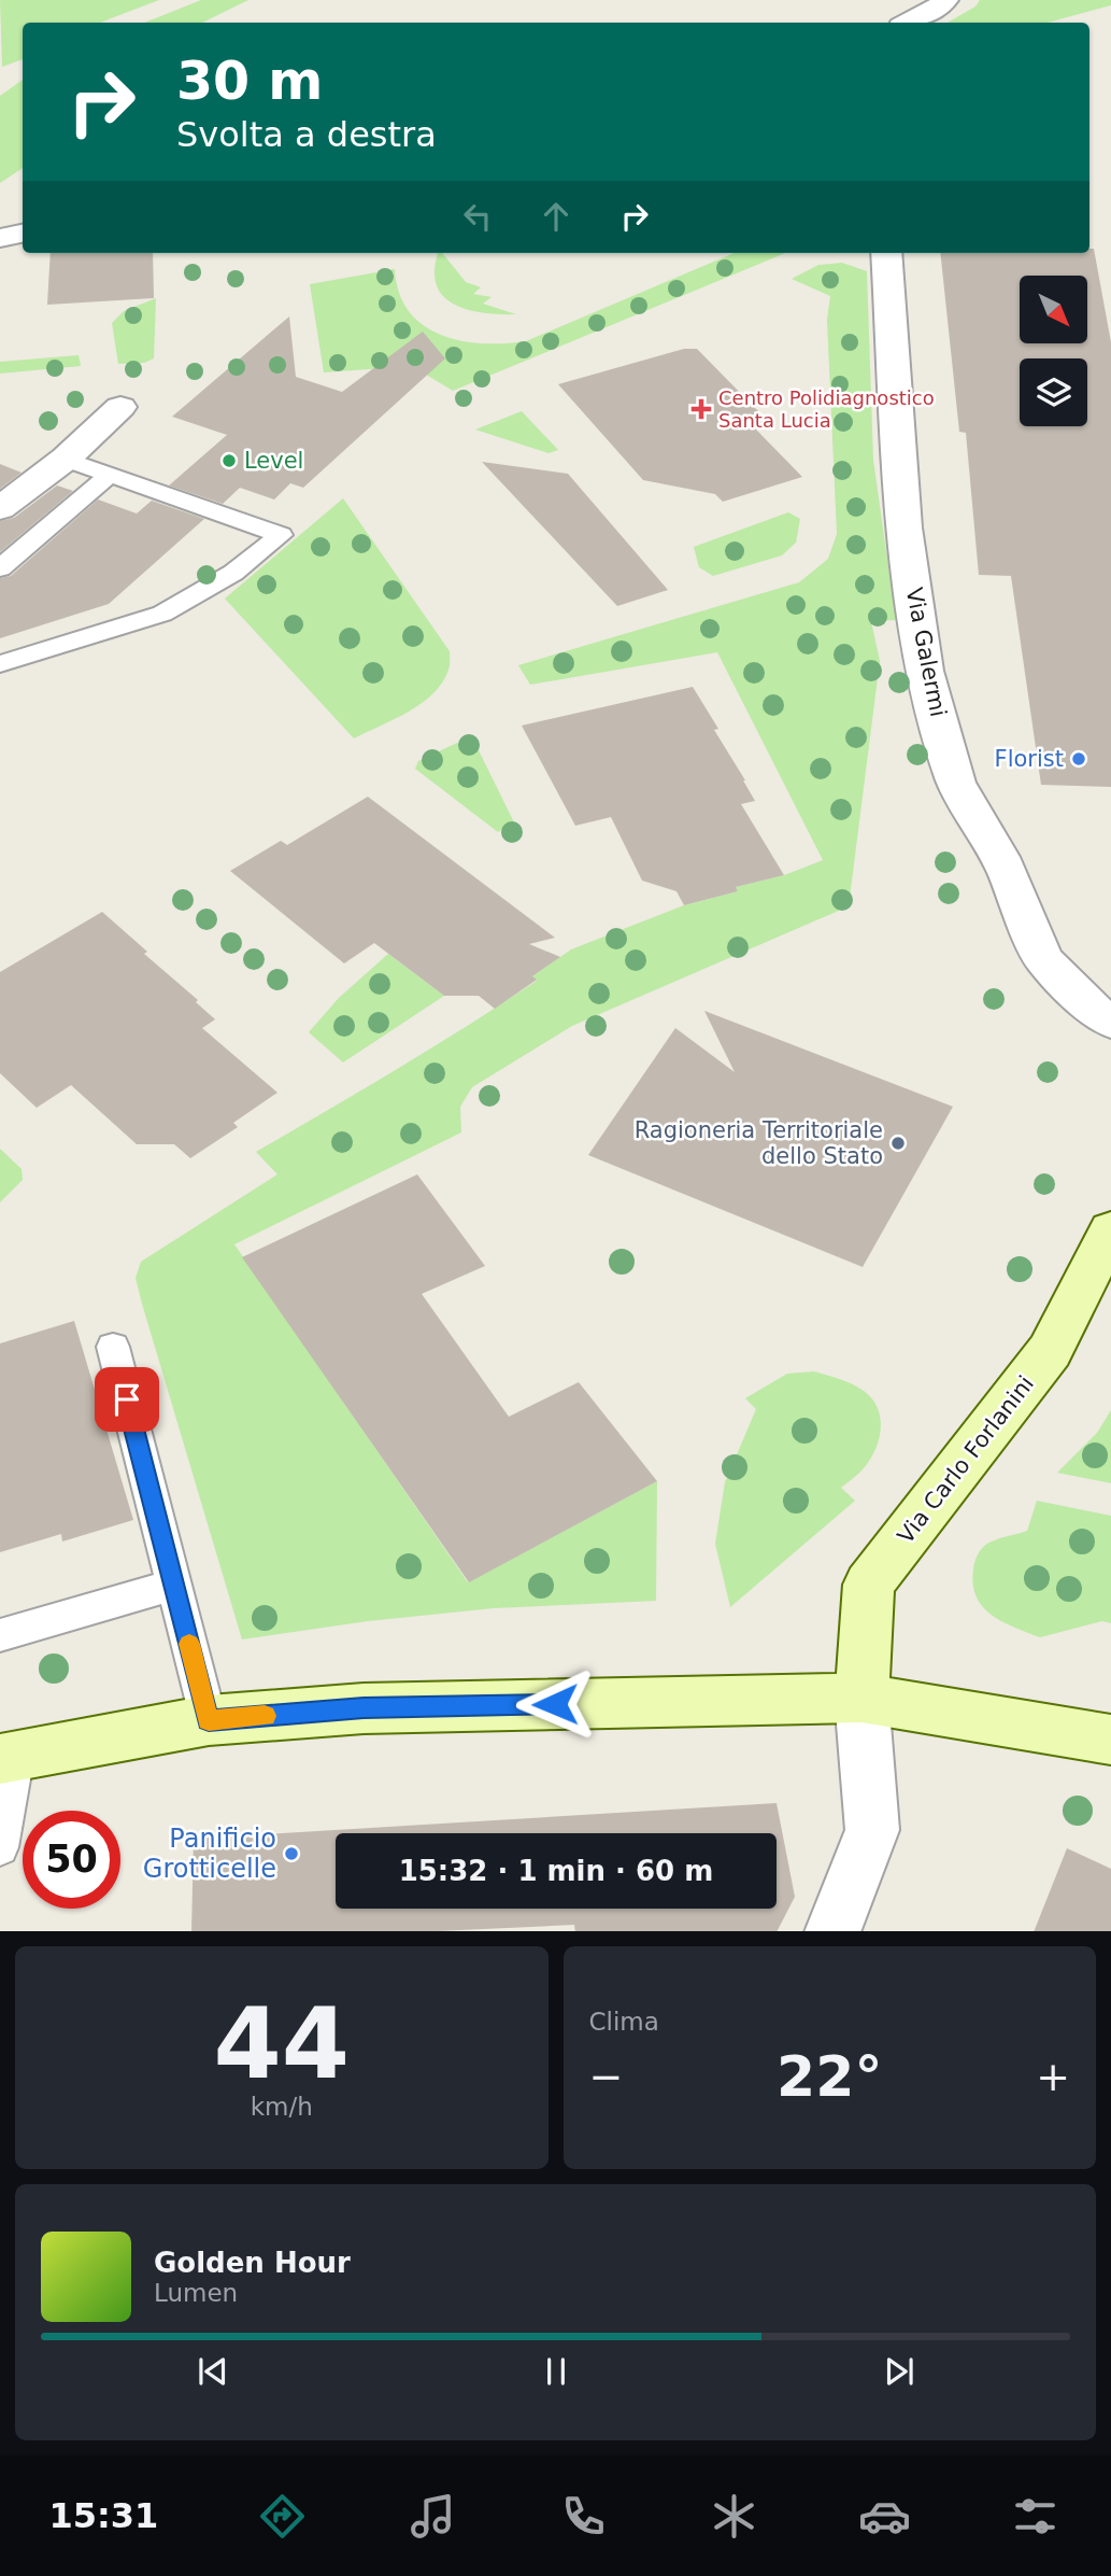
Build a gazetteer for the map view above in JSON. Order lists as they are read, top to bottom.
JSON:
{
  "streets": {
    "main road": ["Via Carlo Forlanini"],
    "street": ["Via Galermi"]
  },
  "places": {
    "health": ["Centro Polidiagnostico Santa Lucia"],
    "other": [
      "Level",
      "Florist",
      "Ragioneria Territoriale dello Stato",
      "Panificio Grotticelle"
    ]
  },
  "north": "bottom right",
  "page": {
    "turn": ["30 m", "Svolta a destra"],
    "limit": "50",
    "trip": "15:32 · 1 min · 60 m",
    "tile": [
      ["44", "km/h"],
      "Clima"
    ],
    "heat": ["−", "22°", "+"],
    "song": ["Golden Hour", "Lumen"],
    "tabs": "15:31"
  }
}
